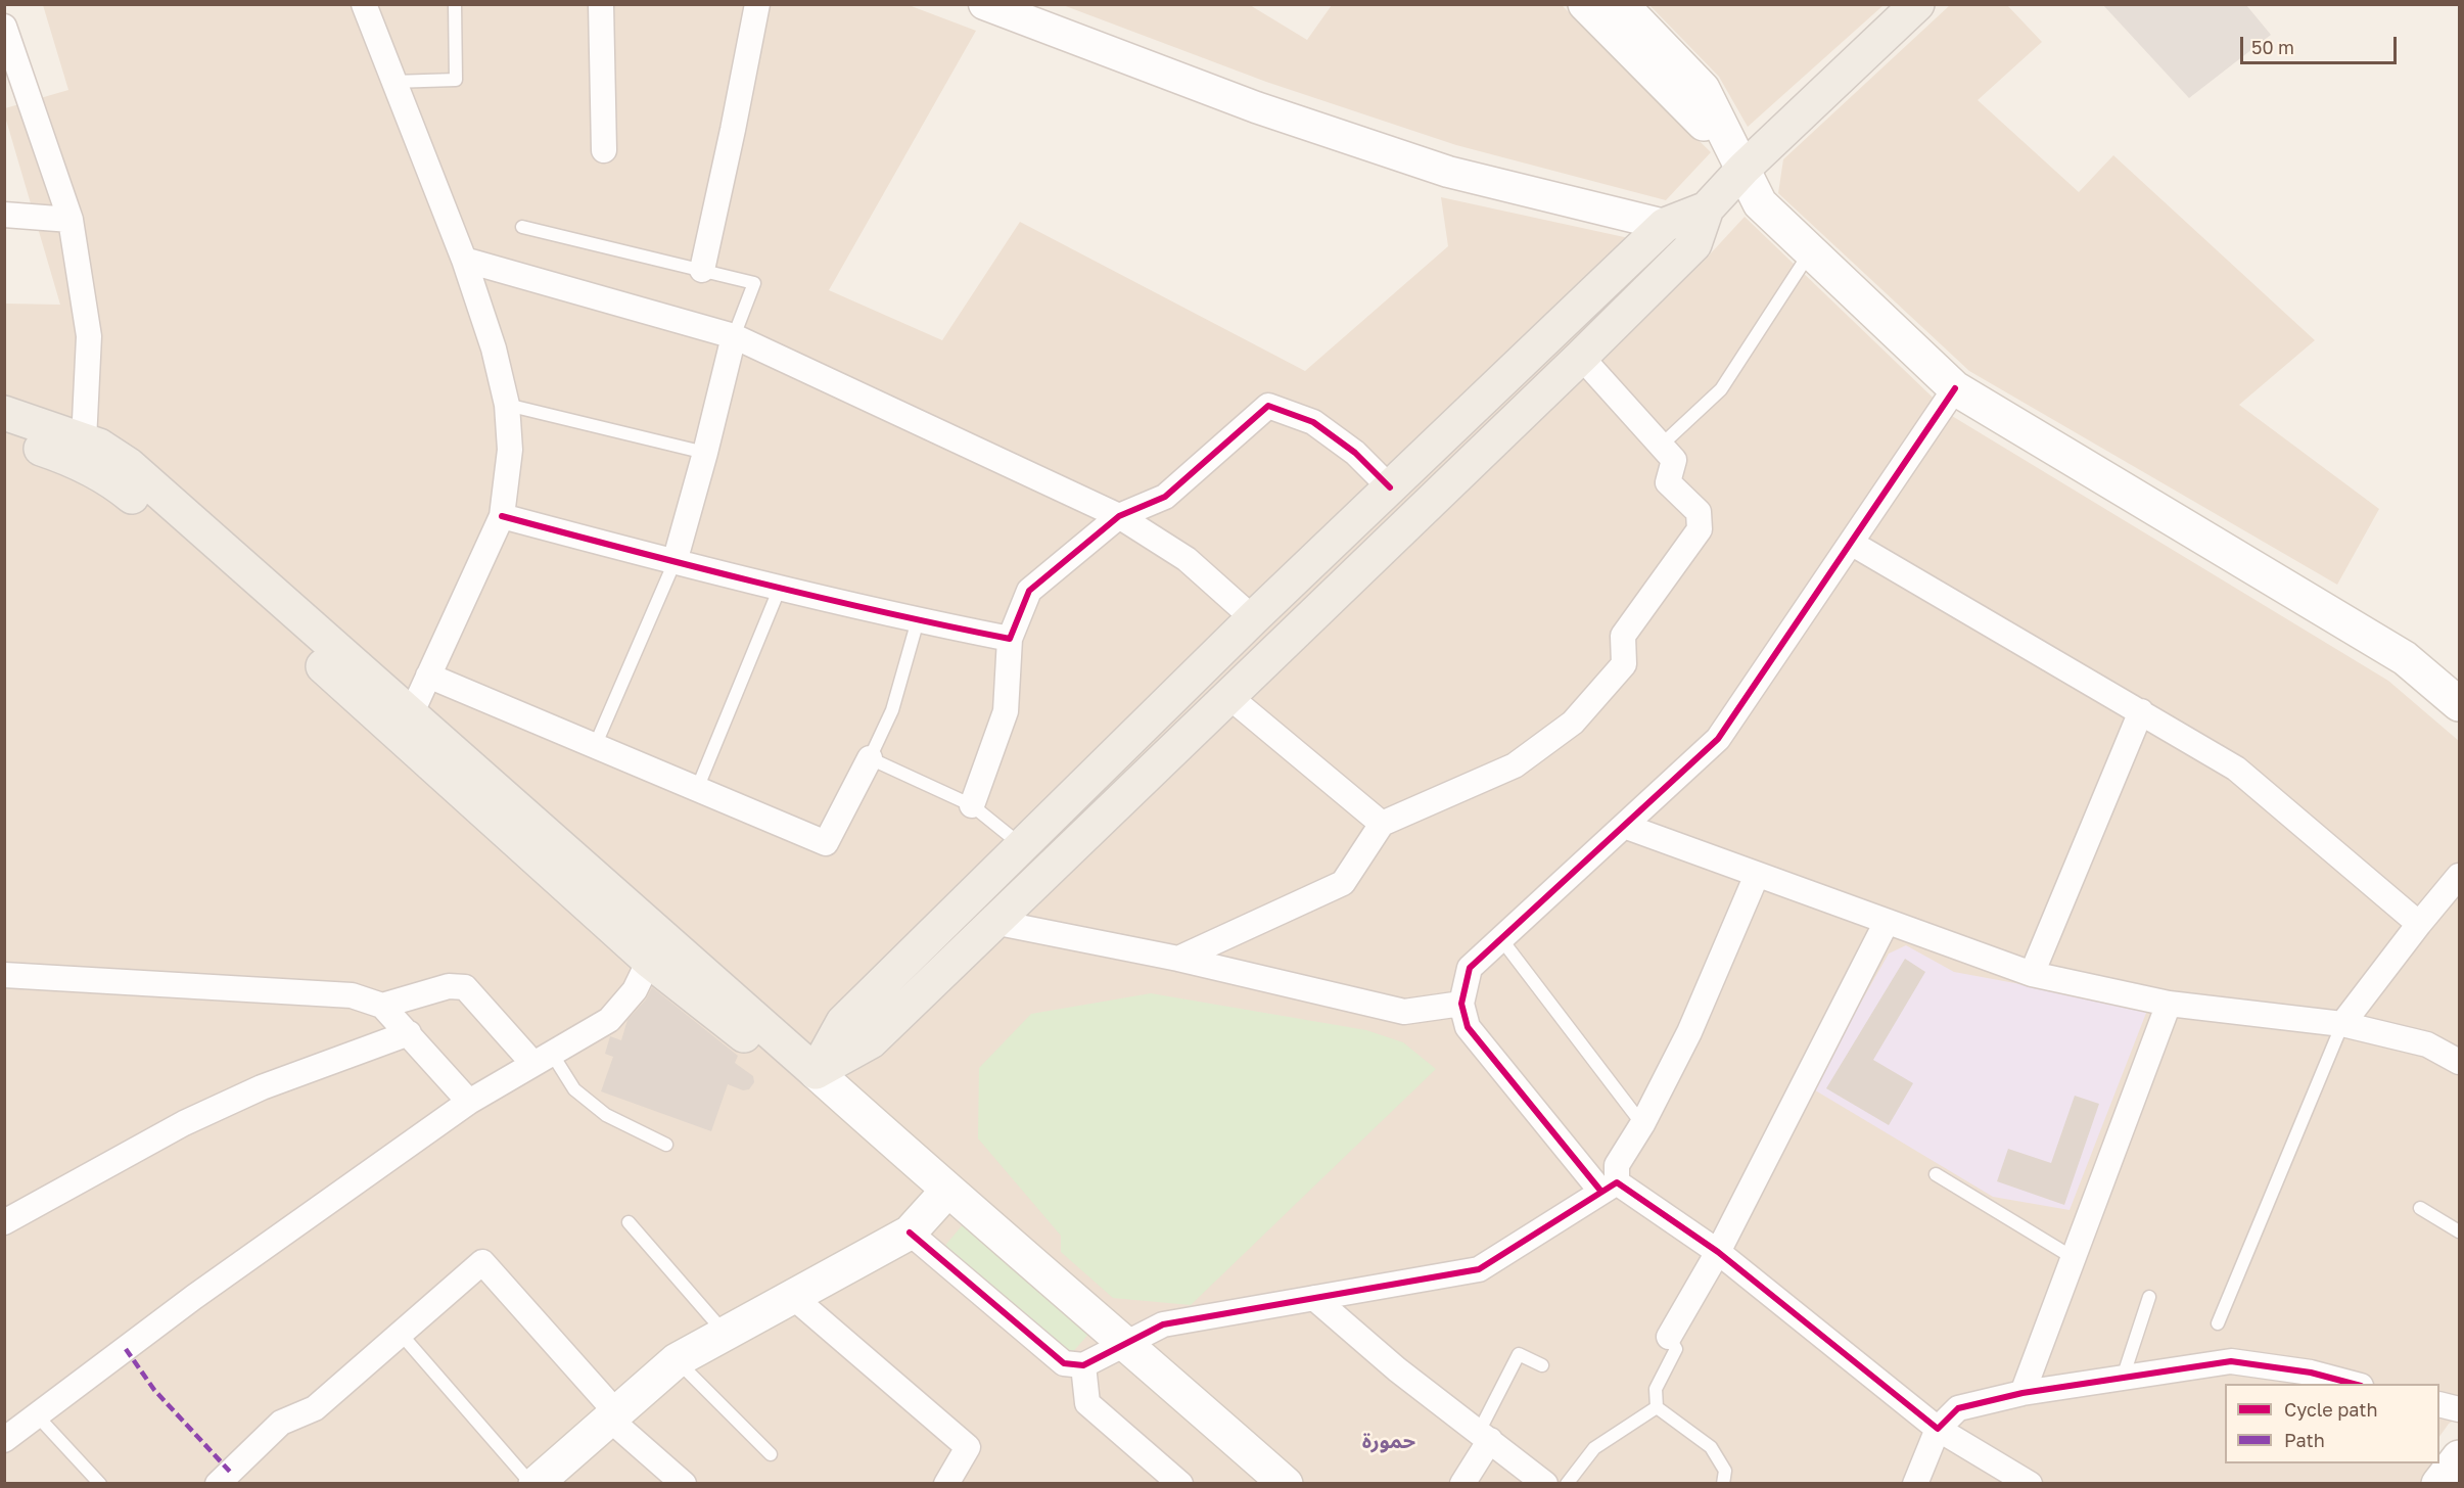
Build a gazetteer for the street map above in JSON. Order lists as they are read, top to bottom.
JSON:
{
  "districts": ["حمورة"],
  "legend": ["Cycle path", "Path"],
  "scale_bar": "50 m"
}
